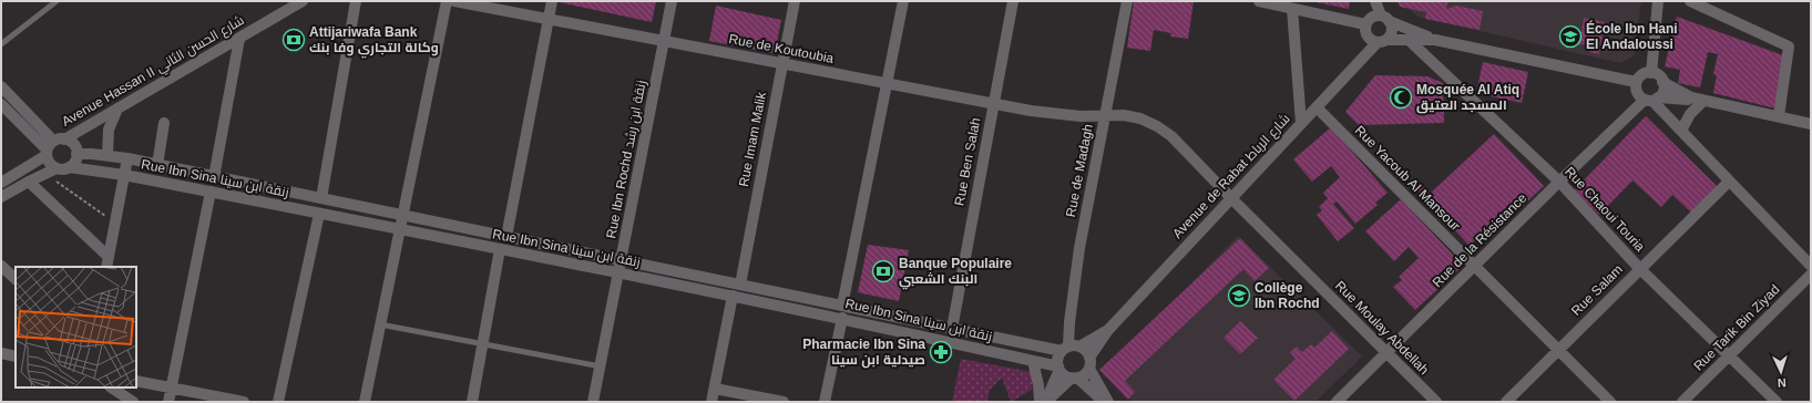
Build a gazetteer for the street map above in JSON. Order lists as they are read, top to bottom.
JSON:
{
  "streets": {
    "street": [
      "Rue de Koutoubia",
      "Avenue Hassan II شارع الحسن الثاني",
      "Rue Imam Malik",
      "Rue Ibn Rochd زنقة ابن رشد",
      "Rue Ben Salah",
      "Rue de Madagh",
      "Avenue de Rabat شارع الرباط",
      "Rue Ibn Sina زنقة ابن سينا",
      "Rue Yacoub Al Mansour",
      "Rue Chaoui Touria",
      "Rue de la Résistance",
      "Rue Salam",
      "Rue Moulay Abdellah",
      "Rue Tarik Bin Ziyad"
    ]
  },
  "crossings": [
    ["Rue de Koutoubia", "Rue Imam Malik"],
    ["Rue de Koutoubia", "Rue Ibn Rochd زنقة ابن رشد"],
    ["Rue de Koutoubia", "Rue Ben Salah"],
    ["Rue de Koutoubia", "Rue de Madagh"],
    ["Rue de Koutoubia", "Rue Moulay Abdellah"],
    ["Avenue Hassan II شارع الحسن الثاني", "Rue Ibn Sina زنقة ابن سينا"],
    ["Rue Imam Malik", "Rue Ibn Sina زنقة ابن سينا"],
    ["Rue Ibn Rochd زنقة ابن رشد", "Rue Ibn Sina زنقة ابن سينا"],
    ["Rue Ben Salah", "Rue Ibn Sina زنقة ابن سينا"],
    ["Rue de Madagh", "Avenue de Rabat شارع الرباط"],
    ["Rue de Madagh", "Rue Ibn Sina زنقة ابن سينا"],
    ["Rue de Madagh", "Rue Moulay Abdellah"],
    ["Avenue de Rabat شارع الرباط", "Rue Ibn Sina زنقة ابن سينا"],
    ["Avenue de Rabat شارع الرباط", "Rue Yacoub Al Mansour"],
    ["Avenue de Rabat شارع الرباط", "Rue Moulay Abdellah"],
    ["Rue Yacoub Al Mansour", "Rue de la Résistance"],
    ["Rue Yacoub Al Mansour", "Rue Salam"],
    ["Rue Chaoui Touria", "Rue de la Résistance"],
    ["Rue Chaoui Touria", "Rue Salam"],
    ["Rue Chaoui Touria", "Rue Tarik Bin Ziyad"],
    ["Rue de la Résistance", "Rue Moulay Abdellah"]
  ],
  "places": {
    "school or university": ["École Ibn Hani El Andaloussi", "Collège Ibn Rochd"],
    "bank": ["Attijariwafa Bank وكالة التجاري وفا بنك", "Banque Populaire البنك الشعبي"],
    "mosque": ["Mosquée Al Atiq المسجد العتيق"],
    "pharmacy": ["Pharmacie Ibn Sina صيدلية ابن سينا"]
  },
  "north": "bottom"
}
